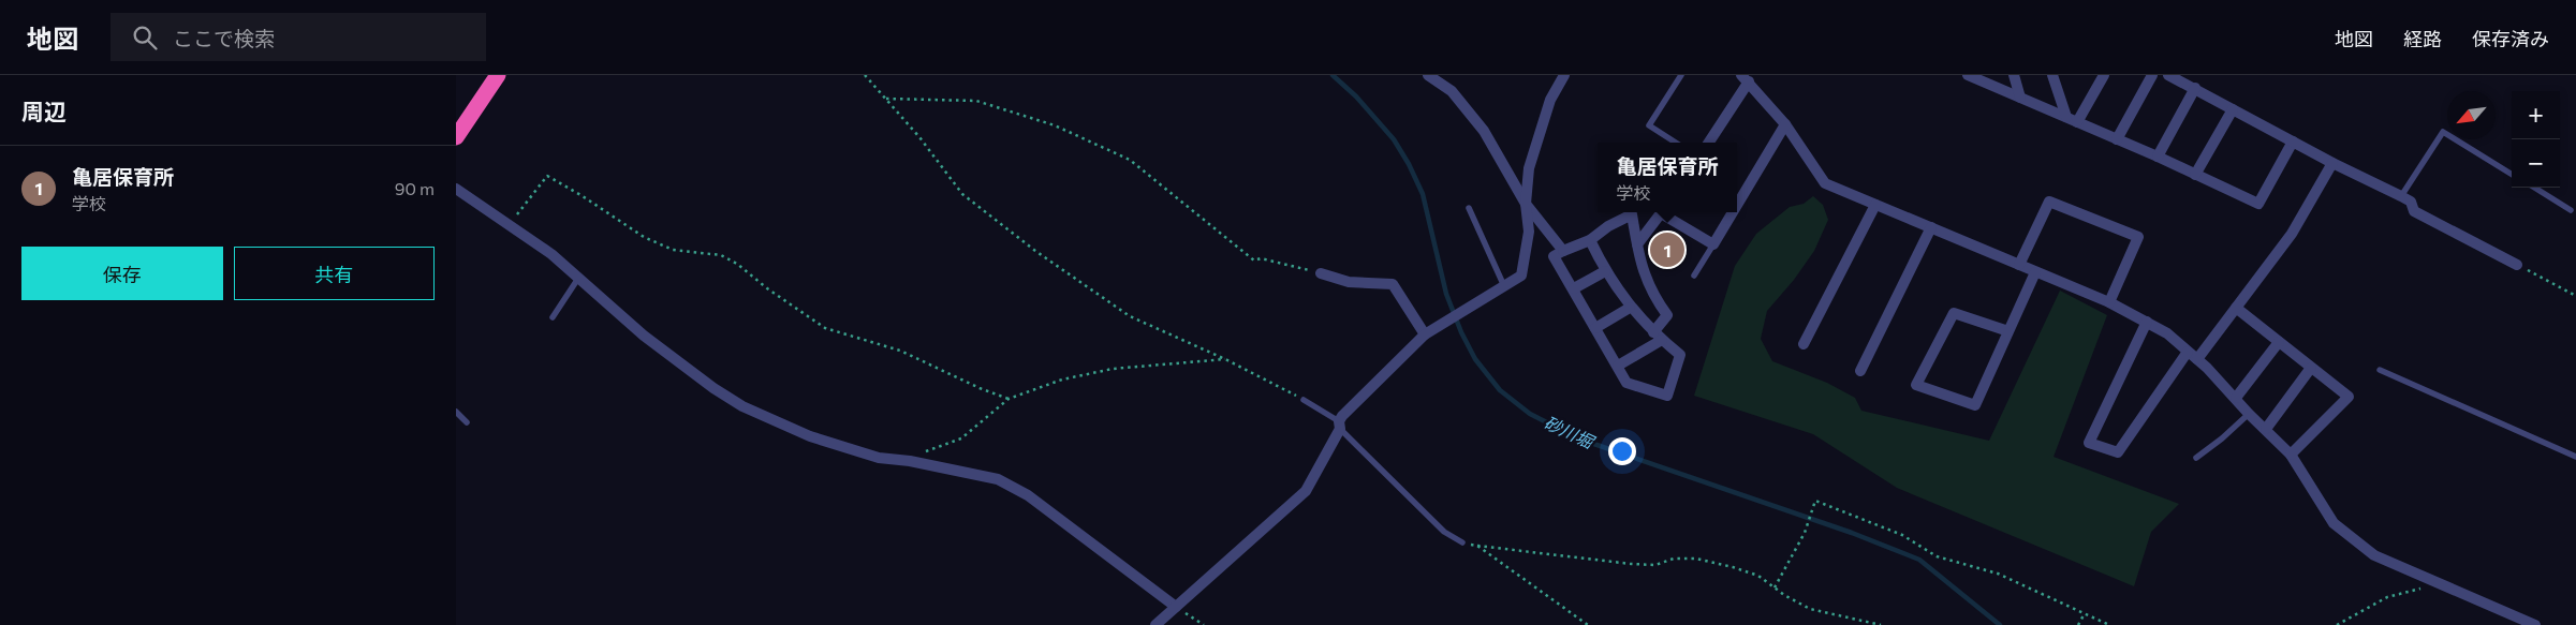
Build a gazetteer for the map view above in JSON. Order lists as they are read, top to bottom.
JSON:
{
  "water": ["砂川堀"],
  "north": "bottom left",
  "page": {
    "header": "地図",
    "search": "ここで検索",
    "nav": ["地図", "経路", "保存済み"],
    "heading": "周辺",
    "map_buttons": ["+", "−"],
    "popup": ["亀居保育所", "学校"],
    "list": [
      {
        "mark": "1",
        "name": "亀居保育所",
        "note": "学校",
        "value": "90 m"
      }
    ],
    "buttons": ["保存", "共有"],
    "pins": "1"
  }
}
